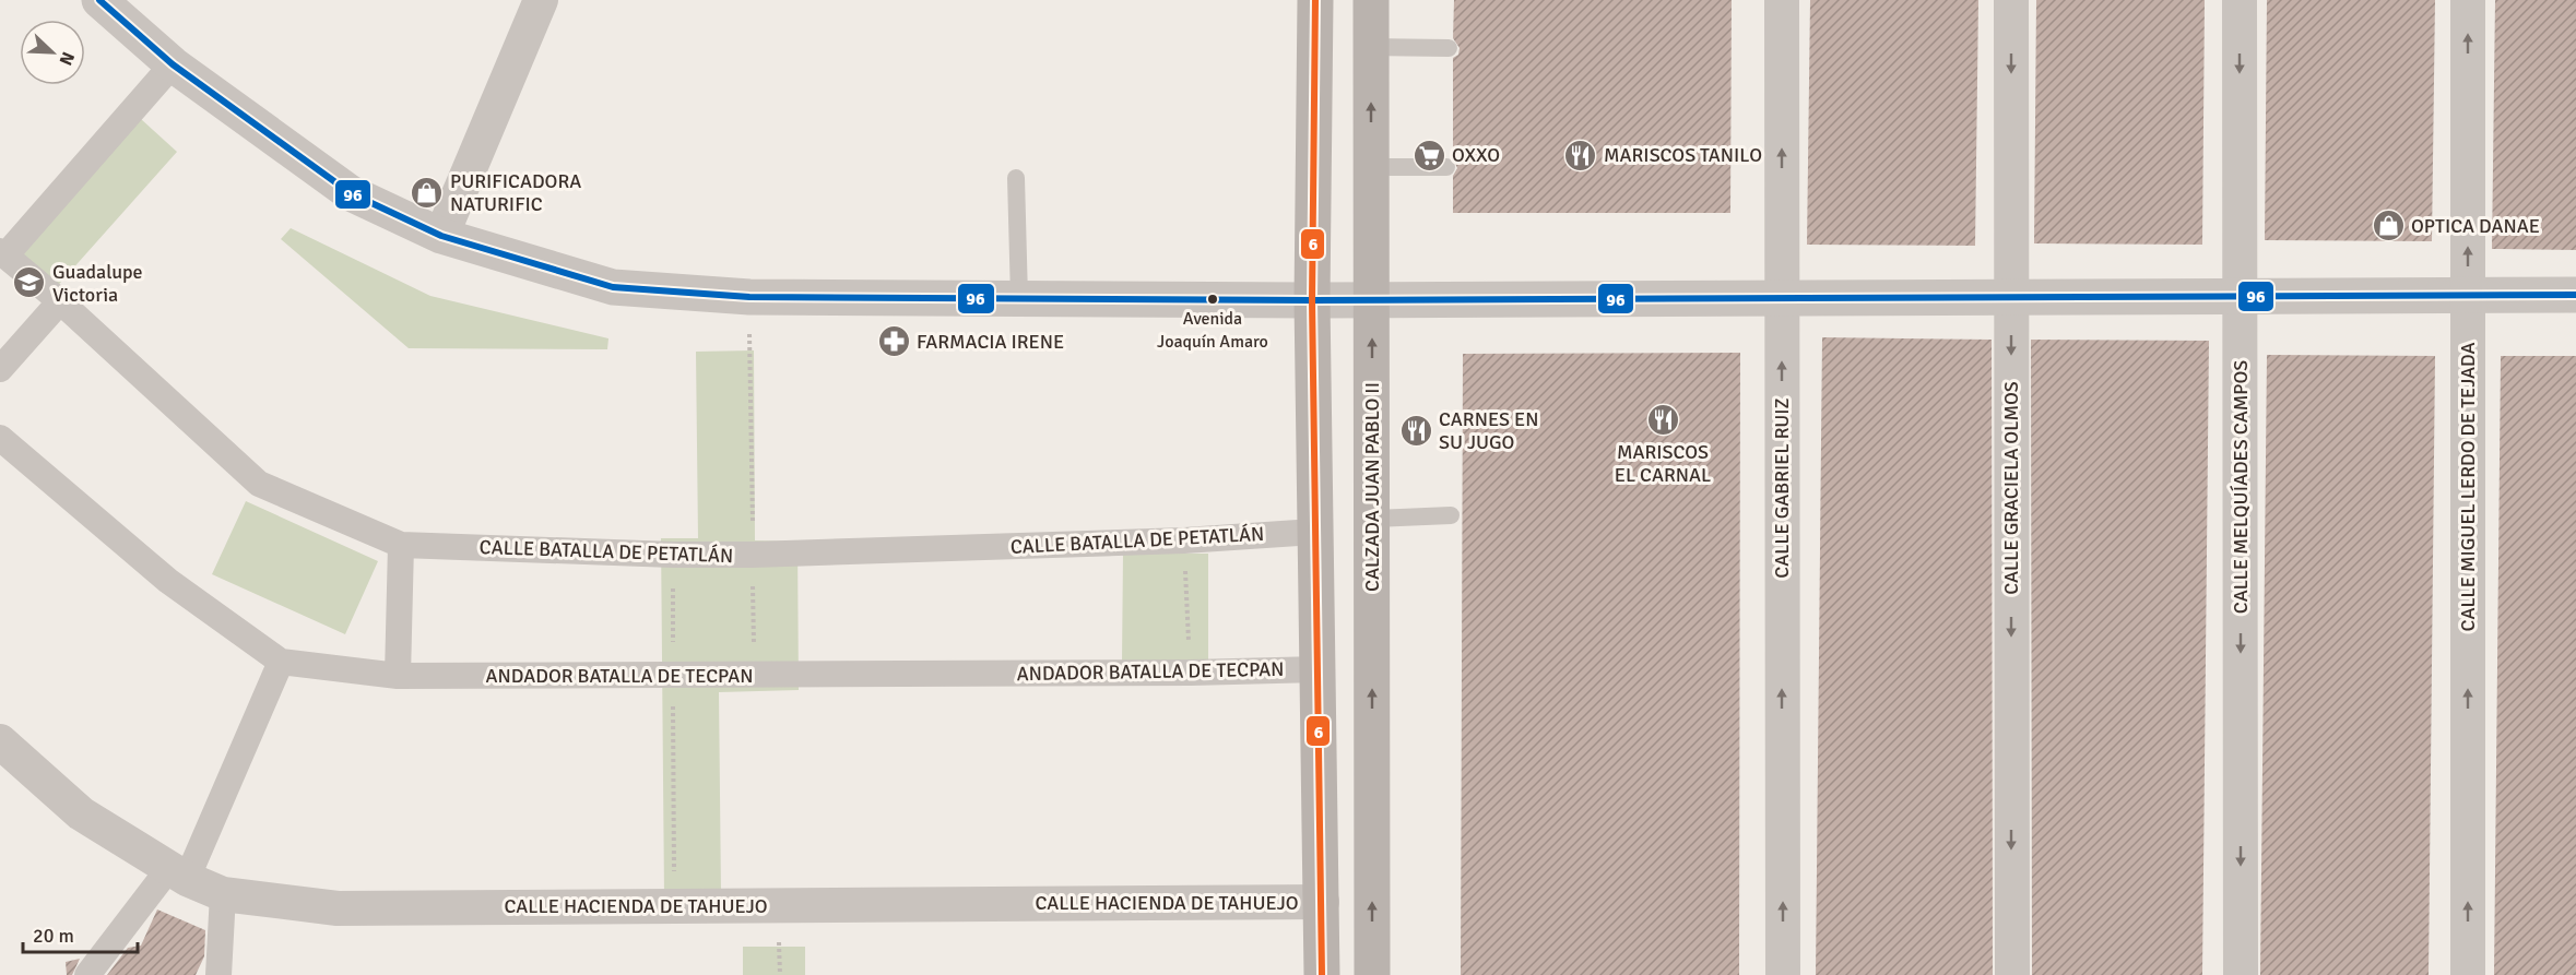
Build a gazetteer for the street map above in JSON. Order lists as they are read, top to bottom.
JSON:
{
  "streets": {
    "main road": ["CALZADA JUAN PABLO II"],
    "street": [
      "CALLE MELQUÍADES CAMPOS",
      "CALLE MIGUEL LERDO DE TEJADA",
      "CALLE GABRIEL RUIZ",
      "CALLE GRACIELA OLMOS",
      "CALLE BATALLA DE PETATLÁN",
      "ANDADOR BATALLA DE TECPAN",
      "CALLE HACIENDA DE TAHUEJO"
    ]
  },
  "one_way": [
    "CALLE MELQUÍADES CAMPOS",
    "CALLE MIGUEL LERDO DE TEJADA",
    "CALLE GABRIEL RUIZ",
    "CALLE GRACIELA OLMOS"
  ],
  "places": {
    "supermarket": ["OXXO"],
    "restaurant": ["MARISCOS TANILO", "MARISCOS EL CARNAL", "CARNES EN SU JUGO"],
    "shop": ["PURIFICADORA NATURIFIC", "OPTICA DANAE"],
    "school or university": ["Guadalupe Victoria"],
    "other": ["Avenida Joaquín Amaro"],
    "pharmacy": ["FARMACIA IRENE"]
  },
  "lines": ["transit line 96", "transit line 6"],
  "scale_bar": "20 m",
  "north": "bottom right"
}
